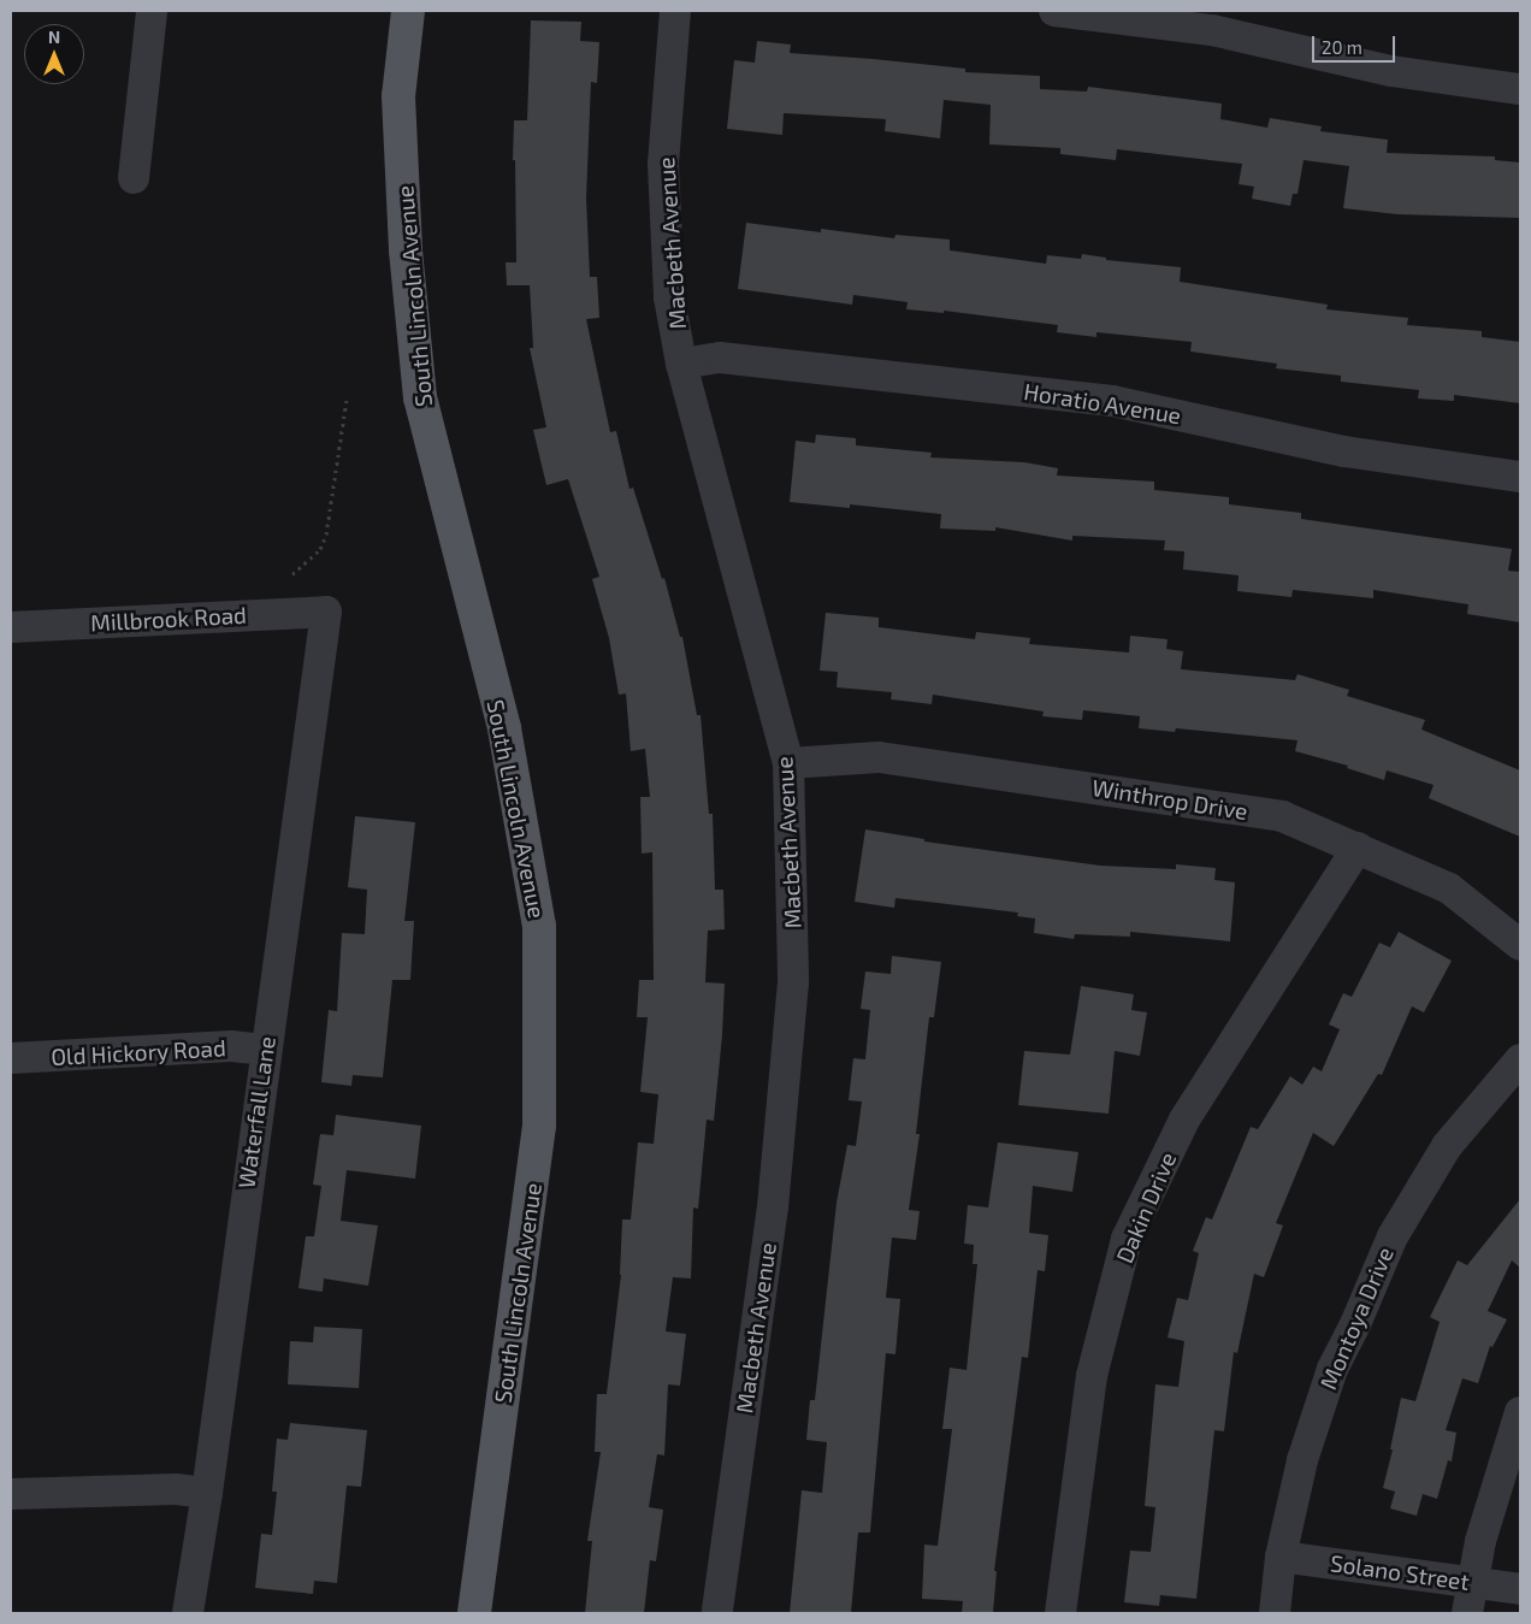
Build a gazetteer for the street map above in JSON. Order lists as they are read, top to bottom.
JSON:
{
  "streets": {
    "main road": ["South Lincoln Avenue"],
    "street": [
      "Macbeth Avenue",
      "Horatio Avenue",
      "Millbrook Road",
      "Winthrop Drive",
      "Old Hickory Road",
      "Waterfall Lane",
      "Dakin Drive",
      "Montoya Drive",
      "Solano Street"
    ]
  },
  "crossings": [
    ["Macbeth Avenue", "Horatio Avenue"],
    ["Macbeth Avenue", "Winthrop Drive"],
    ["Millbrook Road", "Waterfall Lane"],
    ["Winthrop Drive", "Dakin Drive"],
    ["Old Hickory Road", "Waterfall Lane"],
    ["Montoya Drive", "Solano Street"]
  ],
  "scale_bar": "20 m",
  "north": "top"
}
